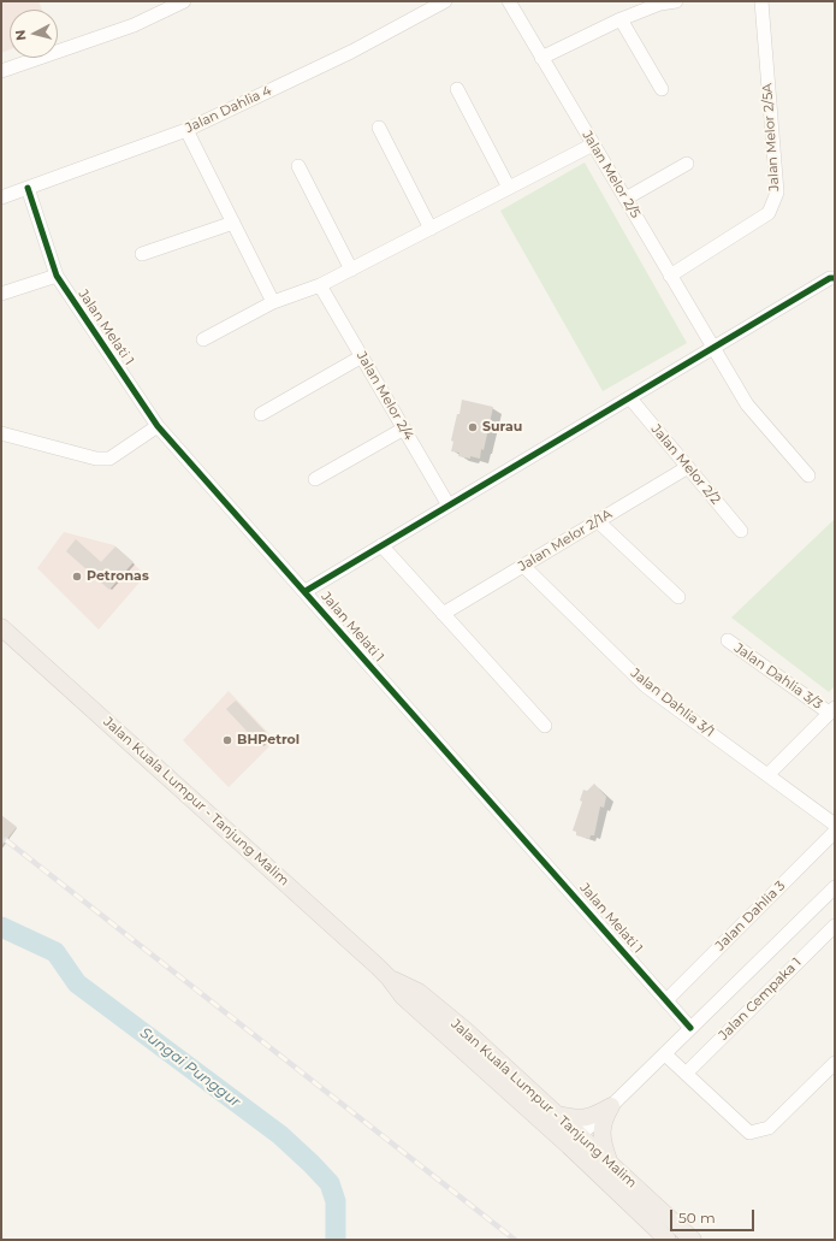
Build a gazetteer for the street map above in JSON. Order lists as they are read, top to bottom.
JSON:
{
  "streets": {
    "main road": ["Jalan Kuala Lumpur - Tanjung Malim"],
    "street": [
      "Jalan Dahlia 4",
      "Jalan Melor 2/5A",
      "Jalan Melor 2/5",
      "Jalan Melati 1",
      "Jalan Melor 2/4",
      "Jalan Melor 2/2",
      "Jalan Melor 2/1A",
      "Jalan Dahlia 3/3",
      "Jalan Dahlia 3/1",
      "Jalan Dahlia 3",
      "Jalan Cempaka 1"
    ]
  },
  "crossings": [
    ["Jalan Dahlia 4", "Jalan Melati 1"],
    ["Jalan Melor 2/5A", "Jalan Melor 2/5"],
    ["Jalan Melati 1", "Jalan Dahlia 3"],
    ["Jalan Melor 2/2", "Jalan Melor 2/1A"],
    ["Jalan Melor 2/1A", "Jalan Dahlia 3/1"]
  ],
  "water": ["Sungai Punggur"],
  "places": ["Surau", "Petronas", "BHPetrol"],
  "scale_bar": "50 m",
  "north": "left"
}
